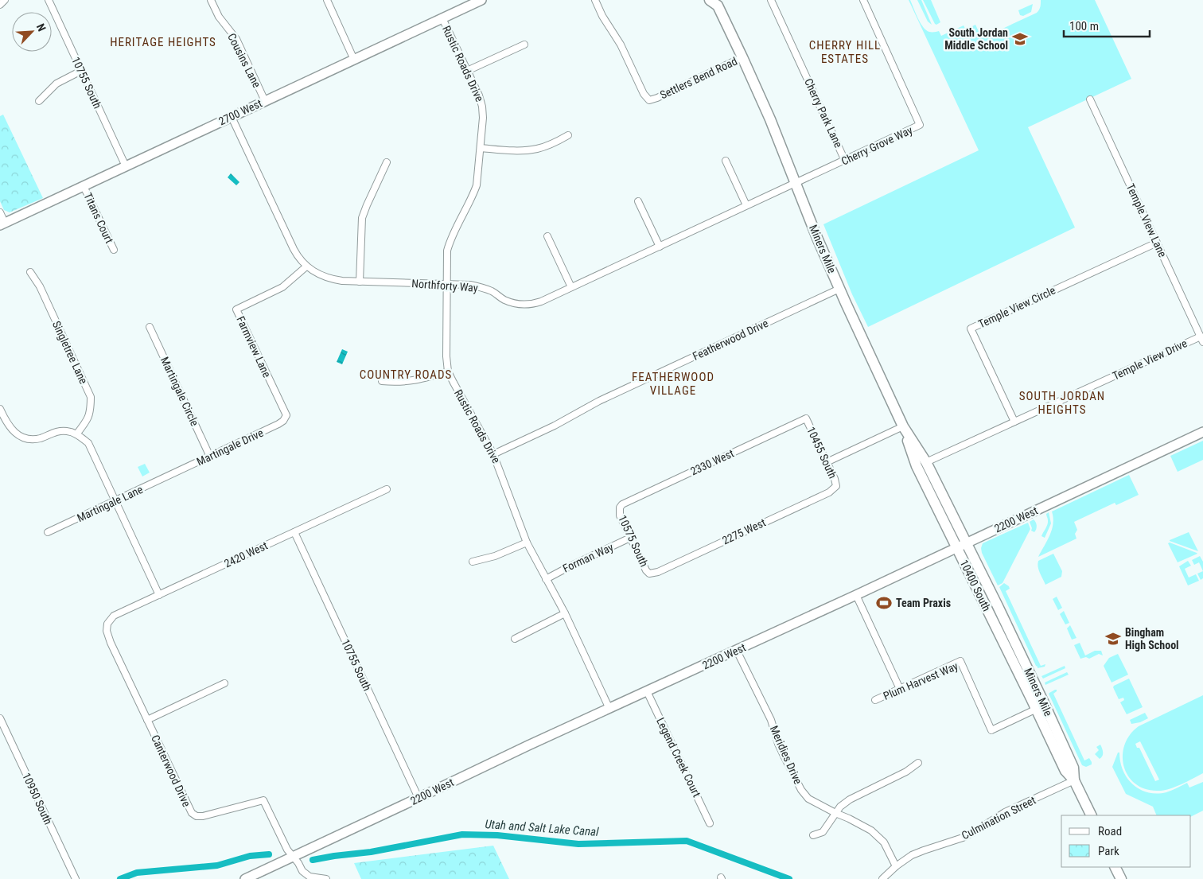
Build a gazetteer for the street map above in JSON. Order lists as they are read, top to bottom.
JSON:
{
  "streets": {
    "main road": ["Miners Mile", "10400 South"],
    "street": [
      "Cousins Lane",
      "Rustic Roads Drive",
      "Settlers Bend Road",
      "10755 South",
      "2700 West",
      "Cherry Park Lane",
      "Cherry Grove Way",
      "Titans Court",
      "Temple View Lane",
      "Northforty Way",
      "Temple View Circle",
      "Featherwood Drive",
      "Farmview Lane",
      "Singletree Lane",
      "Temple View Drive",
      "Martingale Circle",
      "Martingale Drive",
      "10455 South",
      "2330 West",
      "Martingale Lane",
      "2200 West",
      "2275 West",
      "10575 South",
      "2420 West",
      "Forman Way",
      "Plum Harvest Way",
      "Meridies Drive",
      "Legend Creek Court",
      "Canterwood Drive",
      "10950 South",
      "Culmination Street"
    ]
  },
  "crossings": [
    ["Cousins Lane", "2700 West"],
    ["Rustic Roads Drive", "2700 West"],
    ["Rustic Roads Drive", "Northforty Way"],
    ["Rustic Roads Drive", "Featherwood Drive"],
    ["Rustic Roads Drive", "2200 West"],
    ["Rustic Roads Drive", "Forman Way"],
    ["Settlers Bend Road", "Miners Mile"],
    ["10755 South", "2700 West"],
    ["10755 South", "2200 West"],
    ["10755 South", "2420 West"],
    ["2700 West", "Titans Court"],
    ["2700 West", "Northforty Way"],
    ["Cherry Park Lane", "Cherry Grove Way"],
    ["Cherry Grove Way", "Miners Mile"],
    ["Cherry Grove Way", "Northforty Way"],
    ["Temple View Lane", "Temple View Circle"],
    ["Temple View Lane", "Temple View Drive"],
    ["Miners Mile", "Northforty Way"],
    ["Miners Mile", "Featherwood Drive"],
    ["Miners Mile", "Temple View Drive"],
    ["Miners Mile", "10400 South"],
    ["Miners Mile", "Plum Harvest Way"],
    ["Miners Mile", "Culmination Street"],
    ["Northforty Way", "Farmview Lane"],
    ["Temple View Circle", "Temple View Drive"],
    ["Farmview Lane", "Martingale Drive"],
    ["Martingale Circle", "Martingale Drive"],
    ["Martingale Drive", "Martingale Lane"],
    ["10455 South", "2330 West"],
    ["10455 South", "2275 West"],
    ["2330 West", "10575 South"],
    ["2200 West", "10400 South"],
    ["2200 West", "Meridies Drive"],
    ["2200 West", "Legend Creek Court"],
    ["2200 West", "Canterwood Drive"],
    ["2275 West", "10575 South"],
    ["10575 South", "Forman Way"],
    ["2420 West", "Canterwood Drive"],
    ["Meridies Drive", "Culmination Street"]
  ],
  "districts": [
    "HERITAGE HEIGHTS",
    "CHERRY HILL ESTATES",
    "COUNTRY ROADS",
    "FEATHERWOOD VILLAGE",
    "SOUTH JORDAN HEIGHTS"
  ],
  "water": ["Utah and Salt Lake Canal"],
  "places": {
    "school or university": ["South Jordan Middle School", "Bingham High School"],
    "sports": ["Team Praxis"]
  },
  "legend": ["Road", "Park"],
  "scale_bar": "100 m",
  "north": "top right"
}
